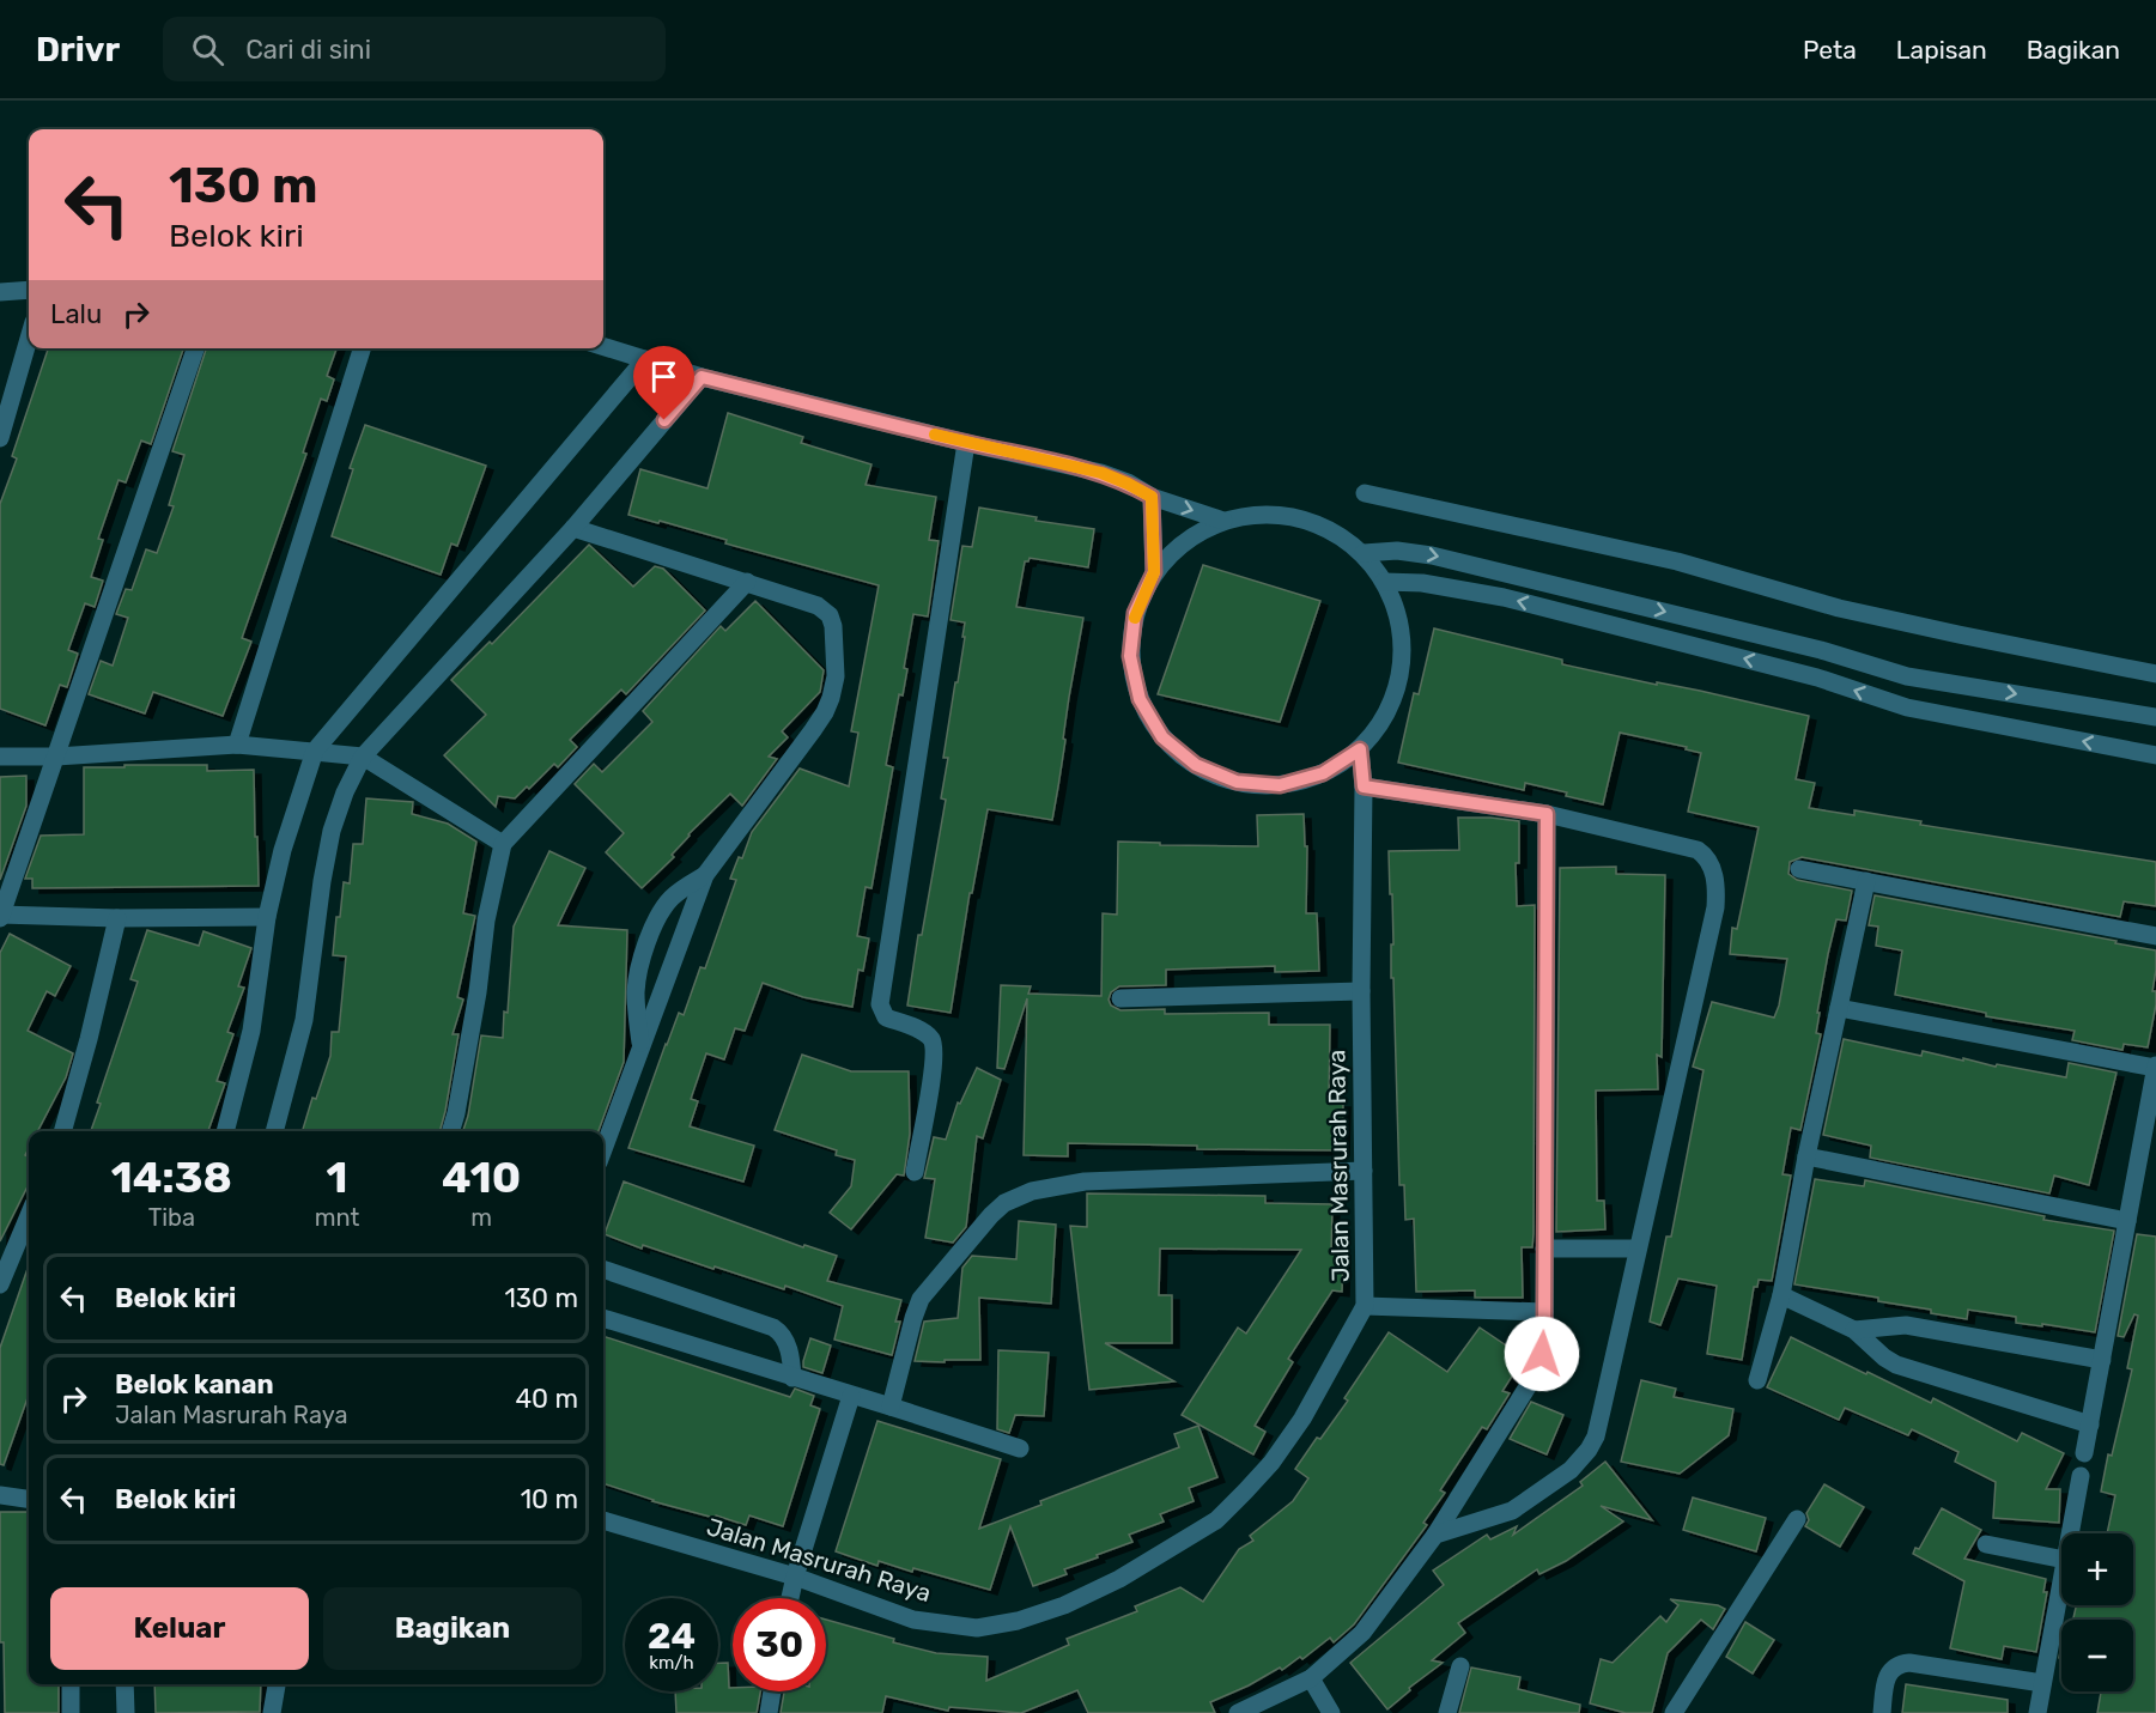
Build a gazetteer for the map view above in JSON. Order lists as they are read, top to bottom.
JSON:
{
  "streets": {
    "street": ["Jalan Masrurah Raya"]
  },
  "page": {
    "header": "Drivr",
    "search": "Cari di sini",
    "nav": ["Peta", "Lapisan", "Bagikan"],
    "turn": ["130 m", "Belok kiri"],
    "then": "Lalu",
    "eta": [
      "14:38",
      "Tiba",
      "1",
      "mnt",
      "410",
      "m"
    ],
    "list": [
      {
        "name": "Belok kiri",
        "value": "130 m"
      },
      {
        "name": "Belok kanan",
        "note": "Jalan Masrurah Raya",
        "value": "40 m"
      },
      {
        "name": "Belok kiri",
        "value": "10 m"
      }
    ],
    "map_buttons": ["+", "−"],
    "buttons": ["Keluar", "Bagikan"],
    "speed": "24 km/h",
    "limit": "30"
  }
}
